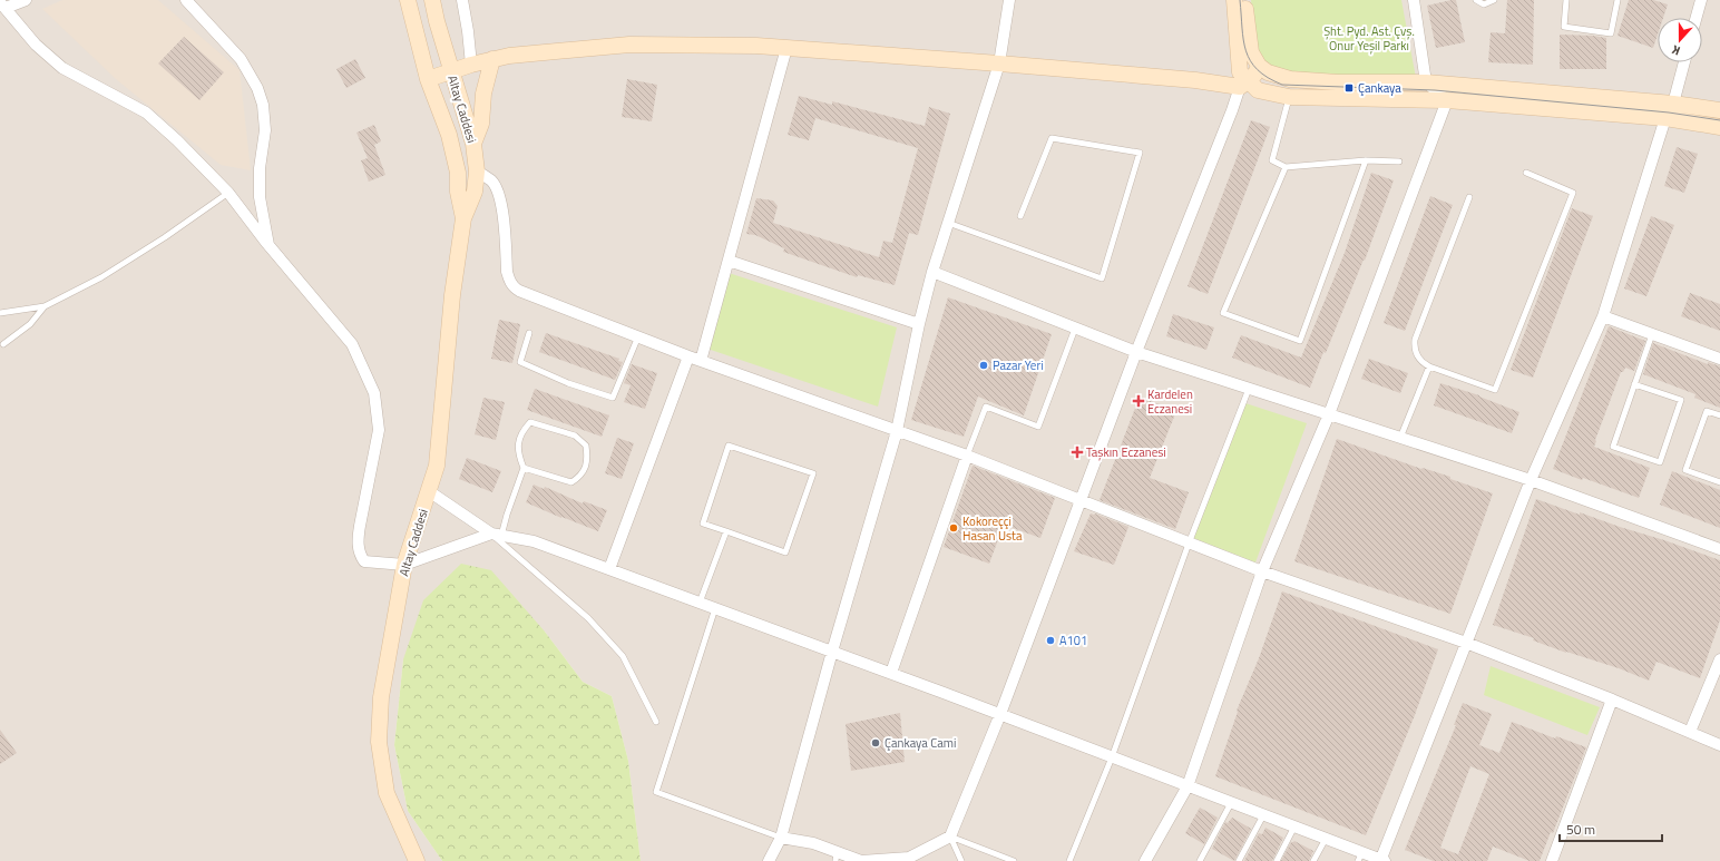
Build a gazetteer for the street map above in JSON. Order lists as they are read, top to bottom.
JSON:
{
  "streets": {
    "main road": ["Altay Caddesi"]
  },
  "parks": ["Şht. Pyd. Ast. Çvş. Onur Yeşil Parkı"],
  "places": {
    "transit": ["Çankaya"],
    "other": [
      "Pazar Yeri",
      "Kokoreççi Hasan Usta",
      "A101",
      "Çankaya Cami"
    ],
    "health": ["Kardelen Eczanesi", "Taşkın Eczanesi"]
  },
  "scale_bar": "50 m",
  "north": "bottom"
}
